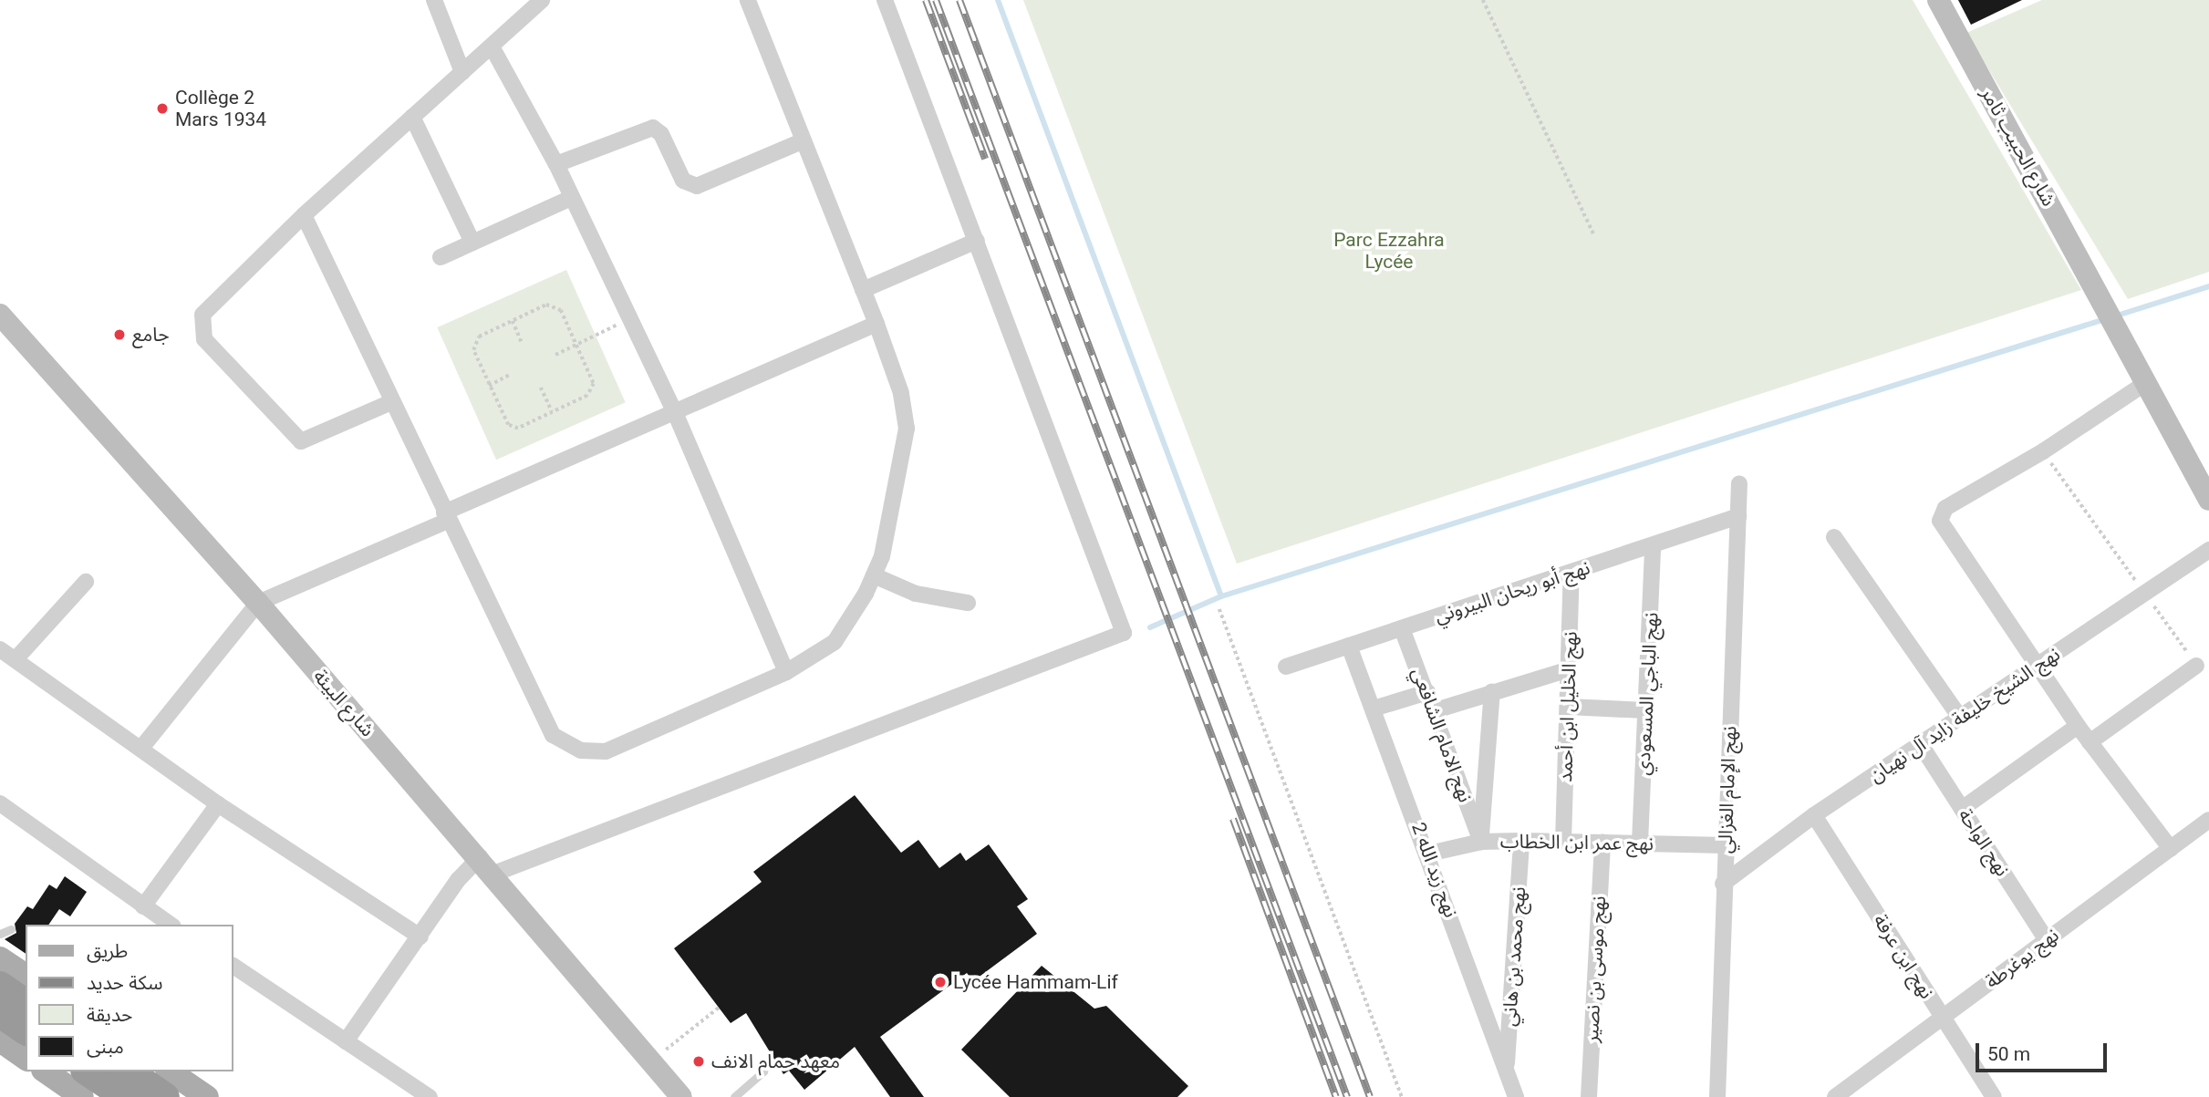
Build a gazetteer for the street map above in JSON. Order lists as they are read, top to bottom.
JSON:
{
  "streets": {
    "main road": ["شارع الحبيب ثامر", "شارع البيئة"],
    "street": [
      "نهج أبو ريحان البيروني",
      "نهج الباجي المسعودي",
      "نهج الخليل ابن أحمد",
      "نهج الشيخ خليفة زايد آل نهيان",
      "نهج الامام الشافعي",
      "نهج الإمام الغزالي",
      "نهج عمر ابن الخطاب",
      "نهج الواحة",
      "نهج زيد الله 2",
      "نهج محمد بن هاني",
      "نهج ابن عرفة",
      "نهج يوغرطة",
      "نهج موسى بن نصير"
    ]
  },
  "crossings": [
    ["نهج أبو ريحان البيروني", "نهج الباجي المسعودي"],
    ["نهج أبو ريحان البيروني", "نهج الخليل ابن أحمد"],
    ["نهج أبو ريحان البيروني", "نهج الامام الشافعي"],
    ["نهج أبو ريحان البيروني", "نهج الإمام الغزالي"],
    ["نهج أبو ريحان البيروني", "نهج زيد الله 2"],
    ["نهج الباجي المسعودي", "نهج عمر ابن الخطاب"],
    ["نهج الخليل ابن أحمد", "نهج عمر ابن الخطاب"],
    ["نهج الشيخ خليفة زايد آل نهيان", "نهج الإمام الغزالي"],
    ["نهج الشيخ خليفة زايد آل نهيان", "نهج الواحة"],
    ["نهج الشيخ خليفة زايد آل نهيان", "نهج ابن عرفة"],
    ["نهج الامام الشافعي", "نهج عمر ابن الخطاب"],
    ["نهج الإمام الغزالي", "نهج عمر ابن الخطاب"],
    ["نهج عمر ابن الخطاب", "نهج زيد الله 2"],
    ["نهج عمر ابن الخطاب", "نهج محمد بن هاني"],
    ["نهج عمر ابن الخطاب", "نهج موسى بن نصير"],
    ["نهج الواحة", "نهج يوغرطة"],
    ["نهج زيد الله 2", "نهج محمد بن هاني"],
    ["نهج ابن عرفة", "نهج يوغرطة"]
  ],
  "parks": ["Parc Ezzahra Lycée"],
  "places": [
    "Collège 2 Mars 1934",
    "جامع",
    "Lycée Hammam-Lif",
    "معهد حمام الانف"
  ],
  "legend": [
    "طريق",
    "سكة حديد",
    "حديقة",
    "مبنى"
  ],
  "scale_bar": "50 m"
}
